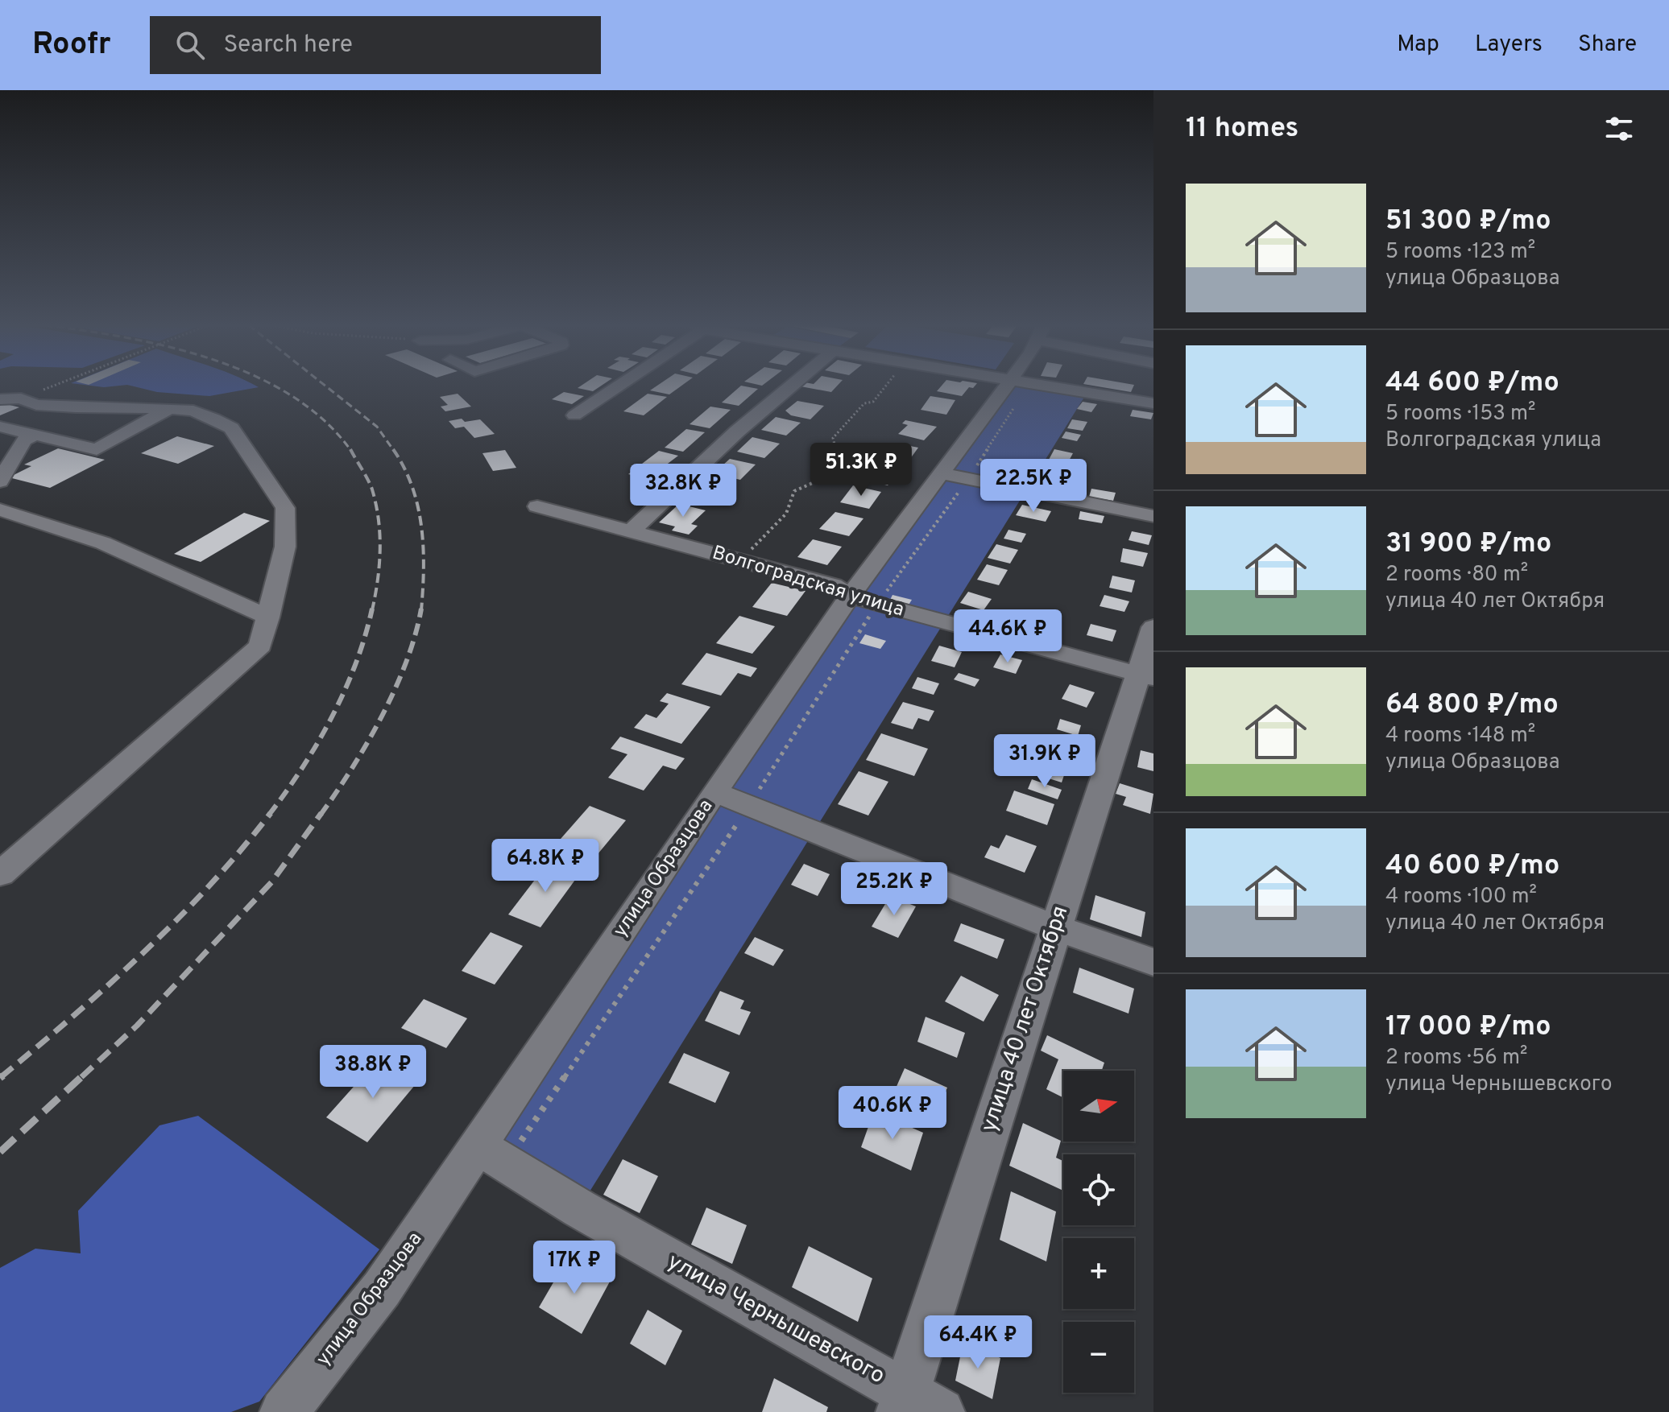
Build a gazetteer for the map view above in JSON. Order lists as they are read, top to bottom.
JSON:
{
  "streets": {
    "street": [
      "Волгоградская улица",
      "улица Образцова",
      "улица 40 лет Октября",
      "улица Чернышевского"
    ]
  },
  "crossings": [
    ["Волгоградская улица", "улица Образцова"],
    ["Волгоградская улица", "улица 40 лет Октября"],
    ["улица Образцова", "улица Чернышевского"],
    ["улица 40 лет Октября", "улица Чернышевского"]
  ],
  "north": "right",
  "page": {
    "header": "Roofr",
    "search": "Search here",
    "nav": ["Map", "Layers", "Share"],
    "heading": "11 homes",
    "list": [
      {
        "name": "51 300 ₽/mo",
        "note": "5 rooms · 123 m² · улица Образцова"
      },
      {
        "name": "44 600 ₽/mo",
        "note": "5 rooms · 153 m² · Волгоградская улица"
      },
      {
        "name": "31 900 ₽/mo",
        "note": "2 rooms · 80 m² · улица 40 лет Октября"
      },
      {
        "name": "64 800 ₽/mo",
        "note": "4 rooms · 148 m² · улица Образцова"
      },
      {
        "name": "40 600 ₽/mo",
        "note": "4 rooms · 100 m² · улица 40 лет Октября"
      },
      {
        "name": "17 000 ₽/mo",
        "note": "2 rooms · 56 m² · улица Чернышевского"
      }
    ],
    "price": [
      "51.3K ₽",
      "22.5K ₽",
      "32.8K ₽",
      "44.6K ₽",
      "31.9K ₽",
      "64.8K ₽",
      "25.2K ₽",
      "38.8K ₽",
      "40.6K ₽",
      "17K ₽",
      "64.4K ₽"
    ],
    "map_buttons": ["+", "−"]
  }
}
